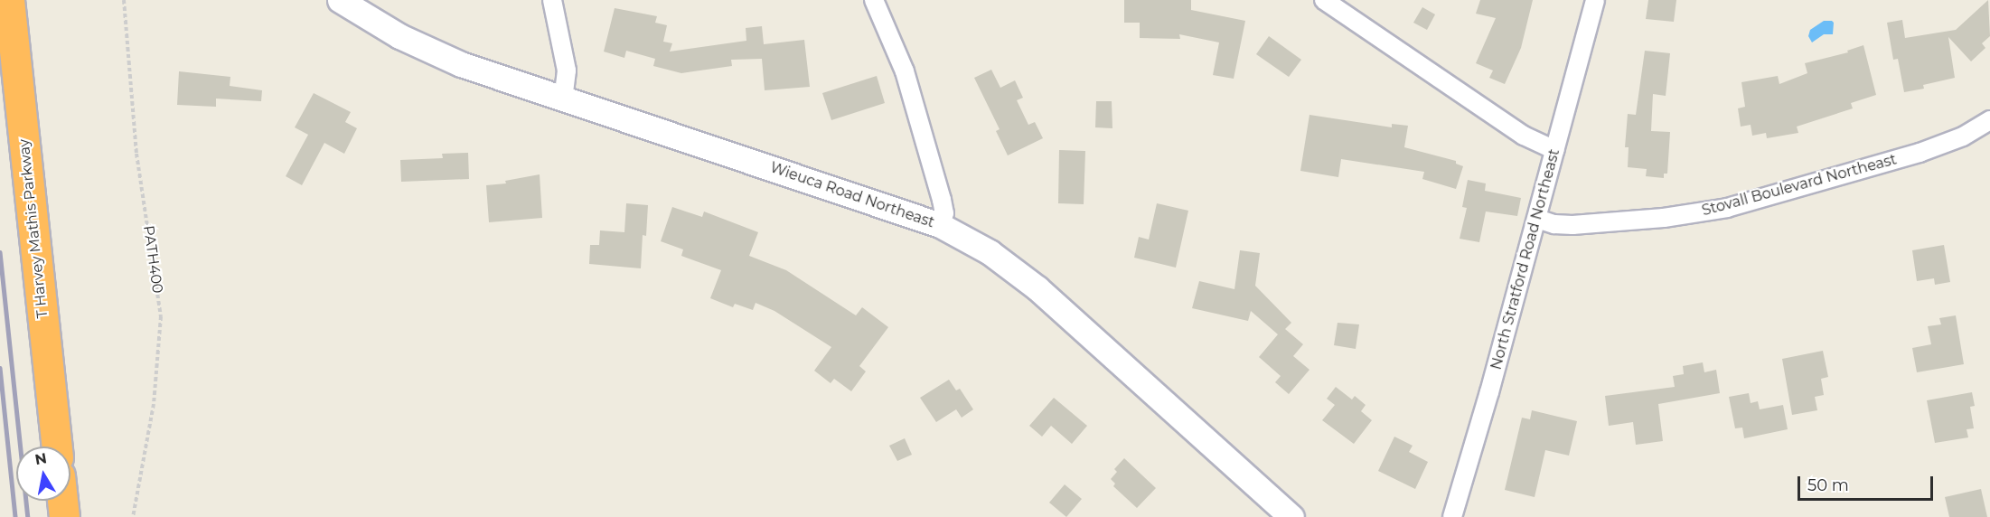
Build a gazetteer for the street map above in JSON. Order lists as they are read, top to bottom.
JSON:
{
  "streets": {
    "highway": ["T Harvey Mathis Parkway"],
    "street": ["Stovall Boulevard Northeast", "Wieuca Road Northeast", "North Stratford Road Northeast"],
    "path": ["PATH400"]
  },
  "crossings": [
    ["Stovall Boulevard Northeast", "North Stratford Road Northeast"]
  ],
  "scale_bar": "50 m",
  "north": "top"
}
